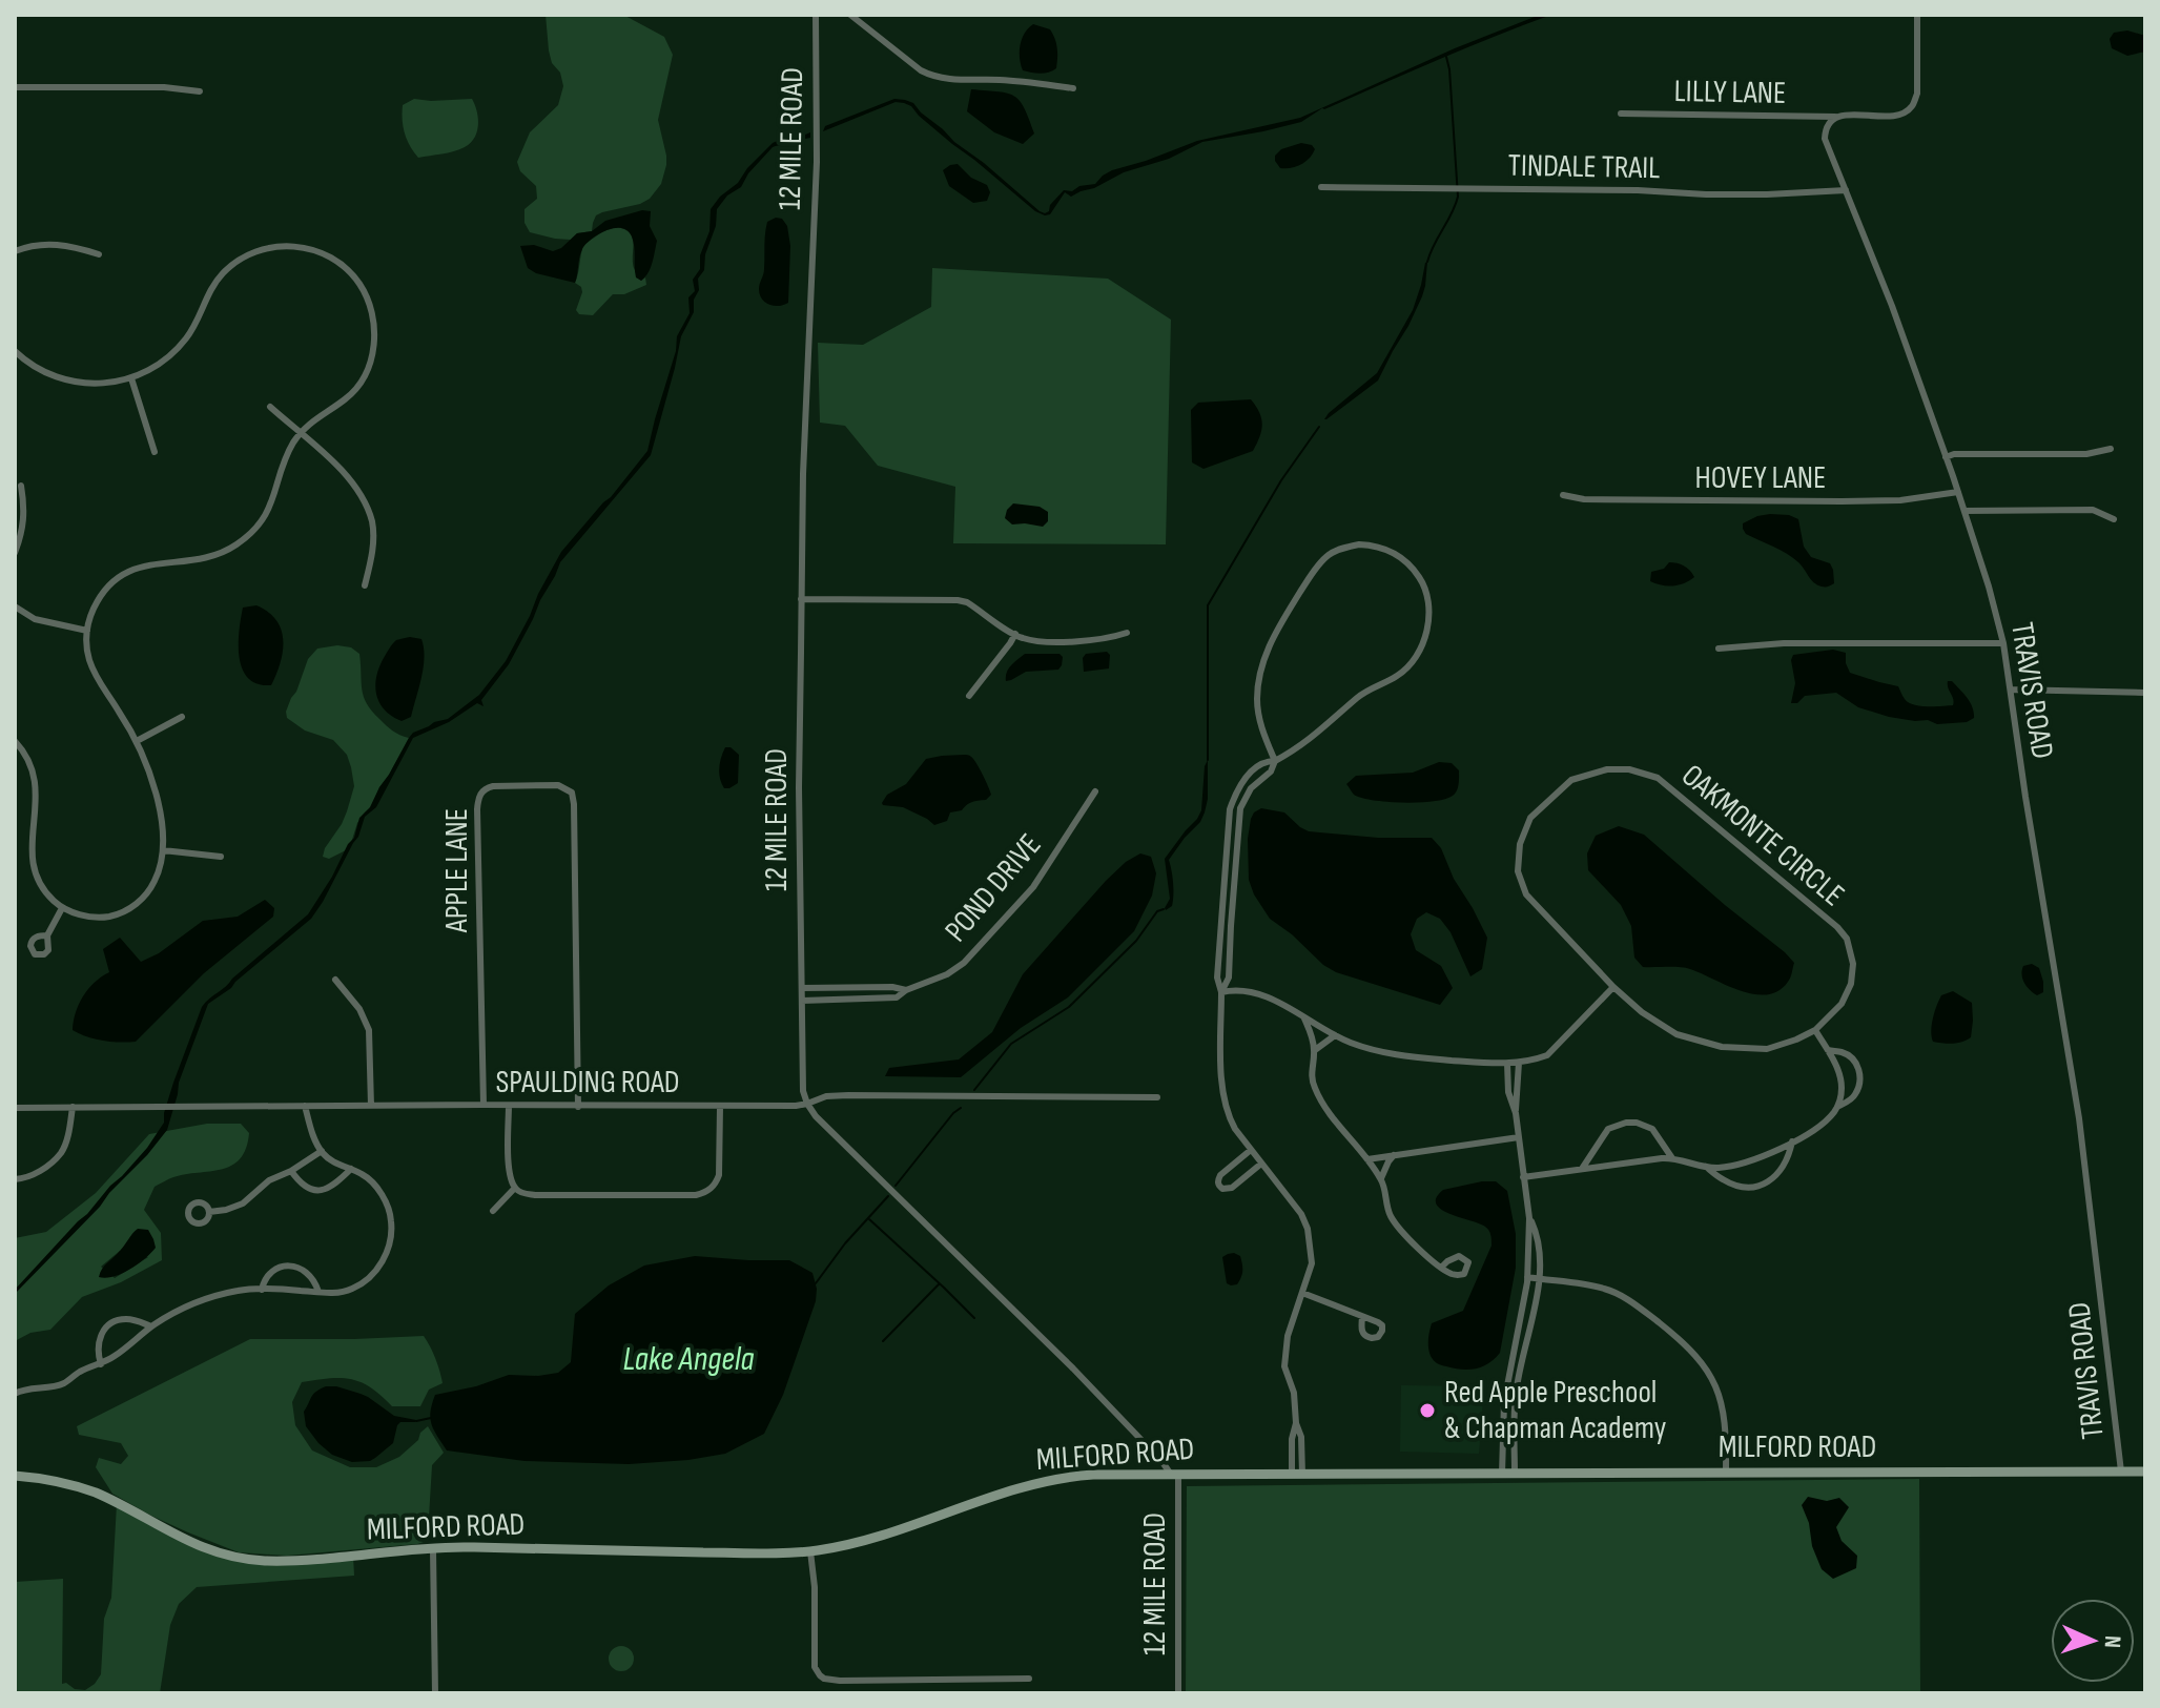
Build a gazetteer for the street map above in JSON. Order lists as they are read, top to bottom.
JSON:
{
  "streets": {
    "street": [
      "LILLY LANE",
      "12 MILE ROAD",
      "TINDALE TRAIL",
      "HOVEY LANE",
      "TRAVIS ROAD",
      "OAKMONTE CIRCLE",
      "APPLE LANE",
      "POND DRIVE",
      "SPAULDING ROAD",
      "MILFORD ROAD"
    ]
  },
  "crossings": [
    ["LILLY LANE", "TRAVIS ROAD"],
    ["12 MILE ROAD", "POND DRIVE"],
    ["12 MILE ROAD", "SPAULDING ROAD"],
    ["12 MILE ROAD", "MILFORD ROAD"],
    ["TINDALE TRAIL", "TRAVIS ROAD"],
    ["HOVEY LANE", "TRAVIS ROAD"],
    ["TRAVIS ROAD", "MILFORD ROAD"],
    ["APPLE LANE", "SPAULDING ROAD"]
  ],
  "water": ["Lake Angela"],
  "places": ["Red Apple Preschool & Chapman Academy"],
  "north": "right"
}
